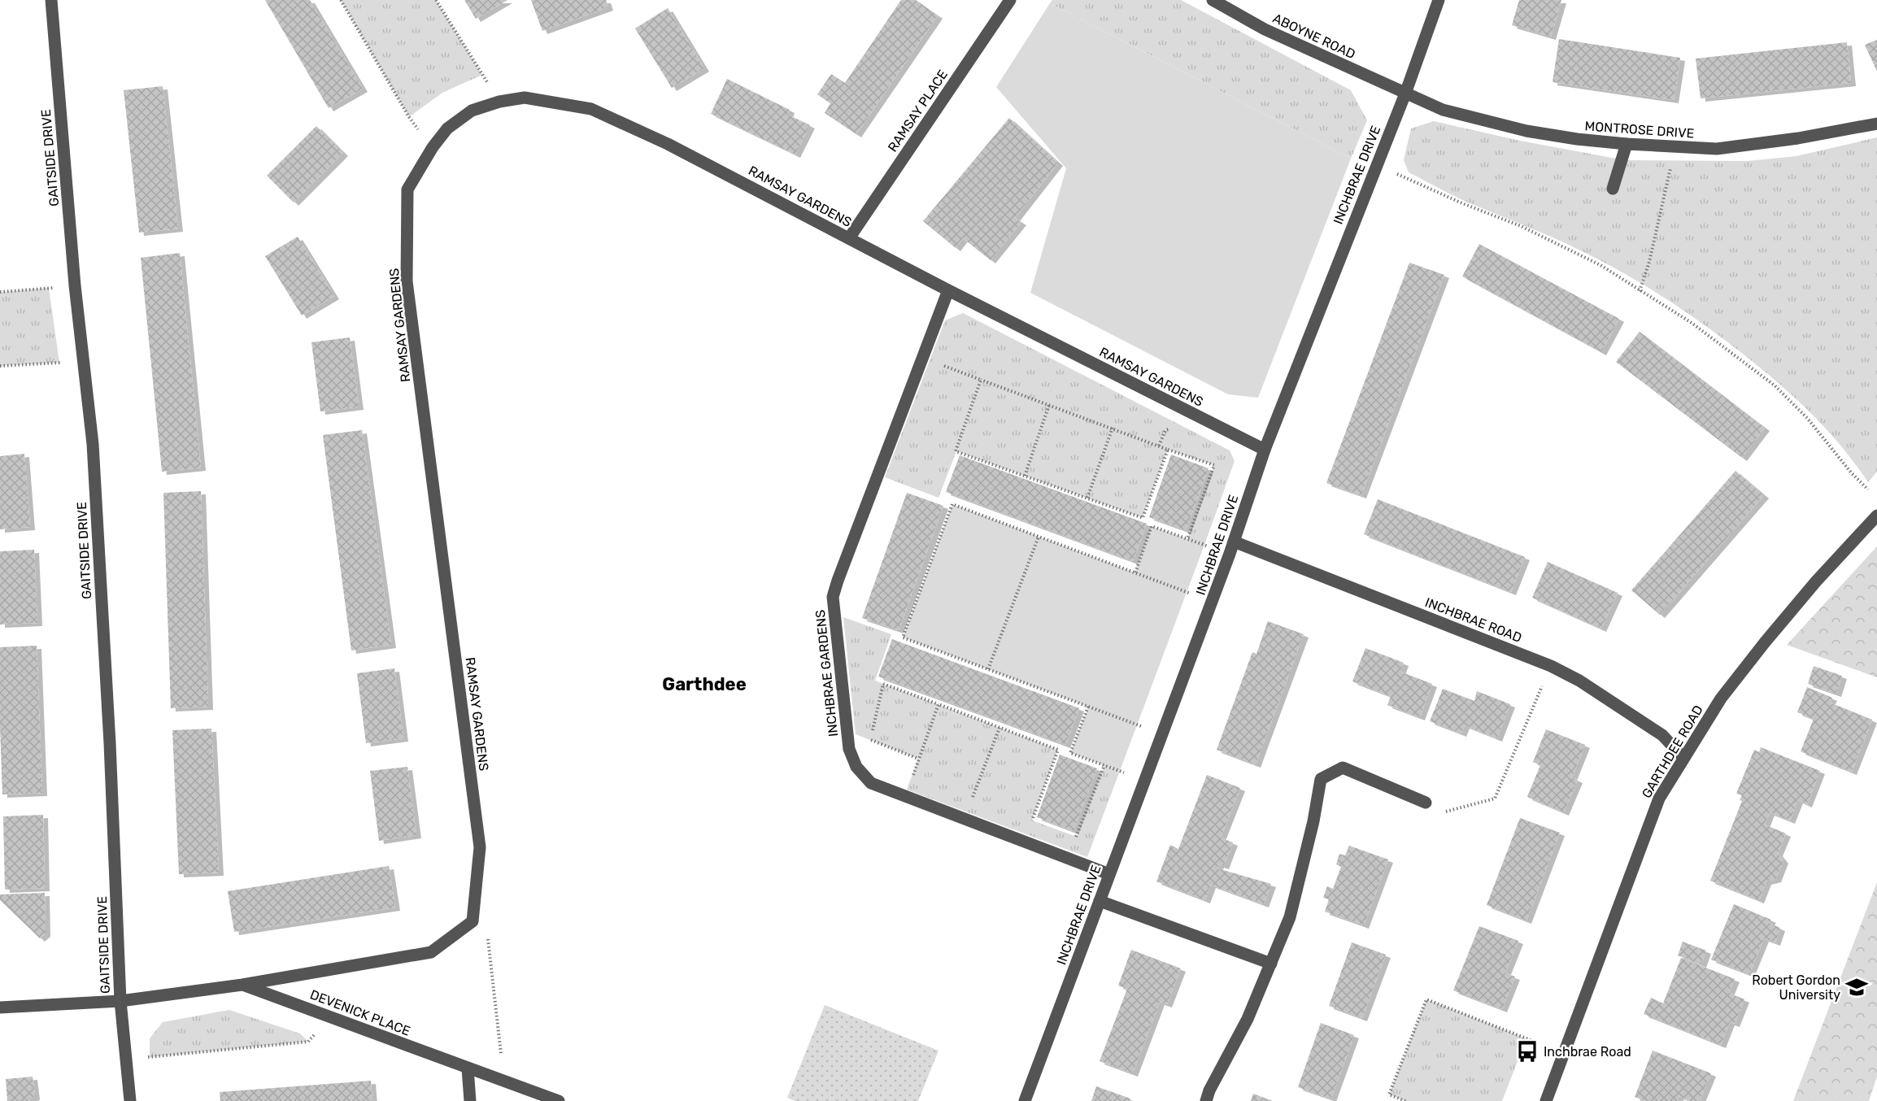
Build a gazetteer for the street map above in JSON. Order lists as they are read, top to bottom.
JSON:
{
  "streets": {
    "street": [
      "ABOYNE ROAD",
      "RAMSAY PLACE",
      "MONTROSE DRIVE",
      "GAITSIDE DRIVE",
      "INCHBRAE DRIVE",
      "RAMSAY GARDENS",
      "INCHBRAE ROAD",
      "INCHBRAE GARDENS",
      "GARTHDEE ROAD",
      "DEVENICK PLACE"
    ]
  },
  "crossings": [
    ["ABOYNE ROAD", "MONTROSE DRIVE"],
    ["ABOYNE ROAD", "INCHBRAE DRIVE"],
    ["RAMSAY PLACE", "RAMSAY GARDENS"],
    ["MONTROSE DRIVE", "INCHBRAE DRIVE"],
    ["INCHBRAE DRIVE", "RAMSAY GARDENS"],
    ["INCHBRAE DRIVE", "INCHBRAE ROAD"],
    ["INCHBRAE DRIVE", "INCHBRAE GARDENS"],
    ["RAMSAY GARDENS", "INCHBRAE GARDENS"],
    ["INCHBRAE ROAD", "GARTHDEE ROAD"]
  ],
  "districts": ["Garthdee"],
  "places": {
    "school or university": ["Robert Gordon University"],
    "bus stop": ["Inchbrae Road"]
  }
}
